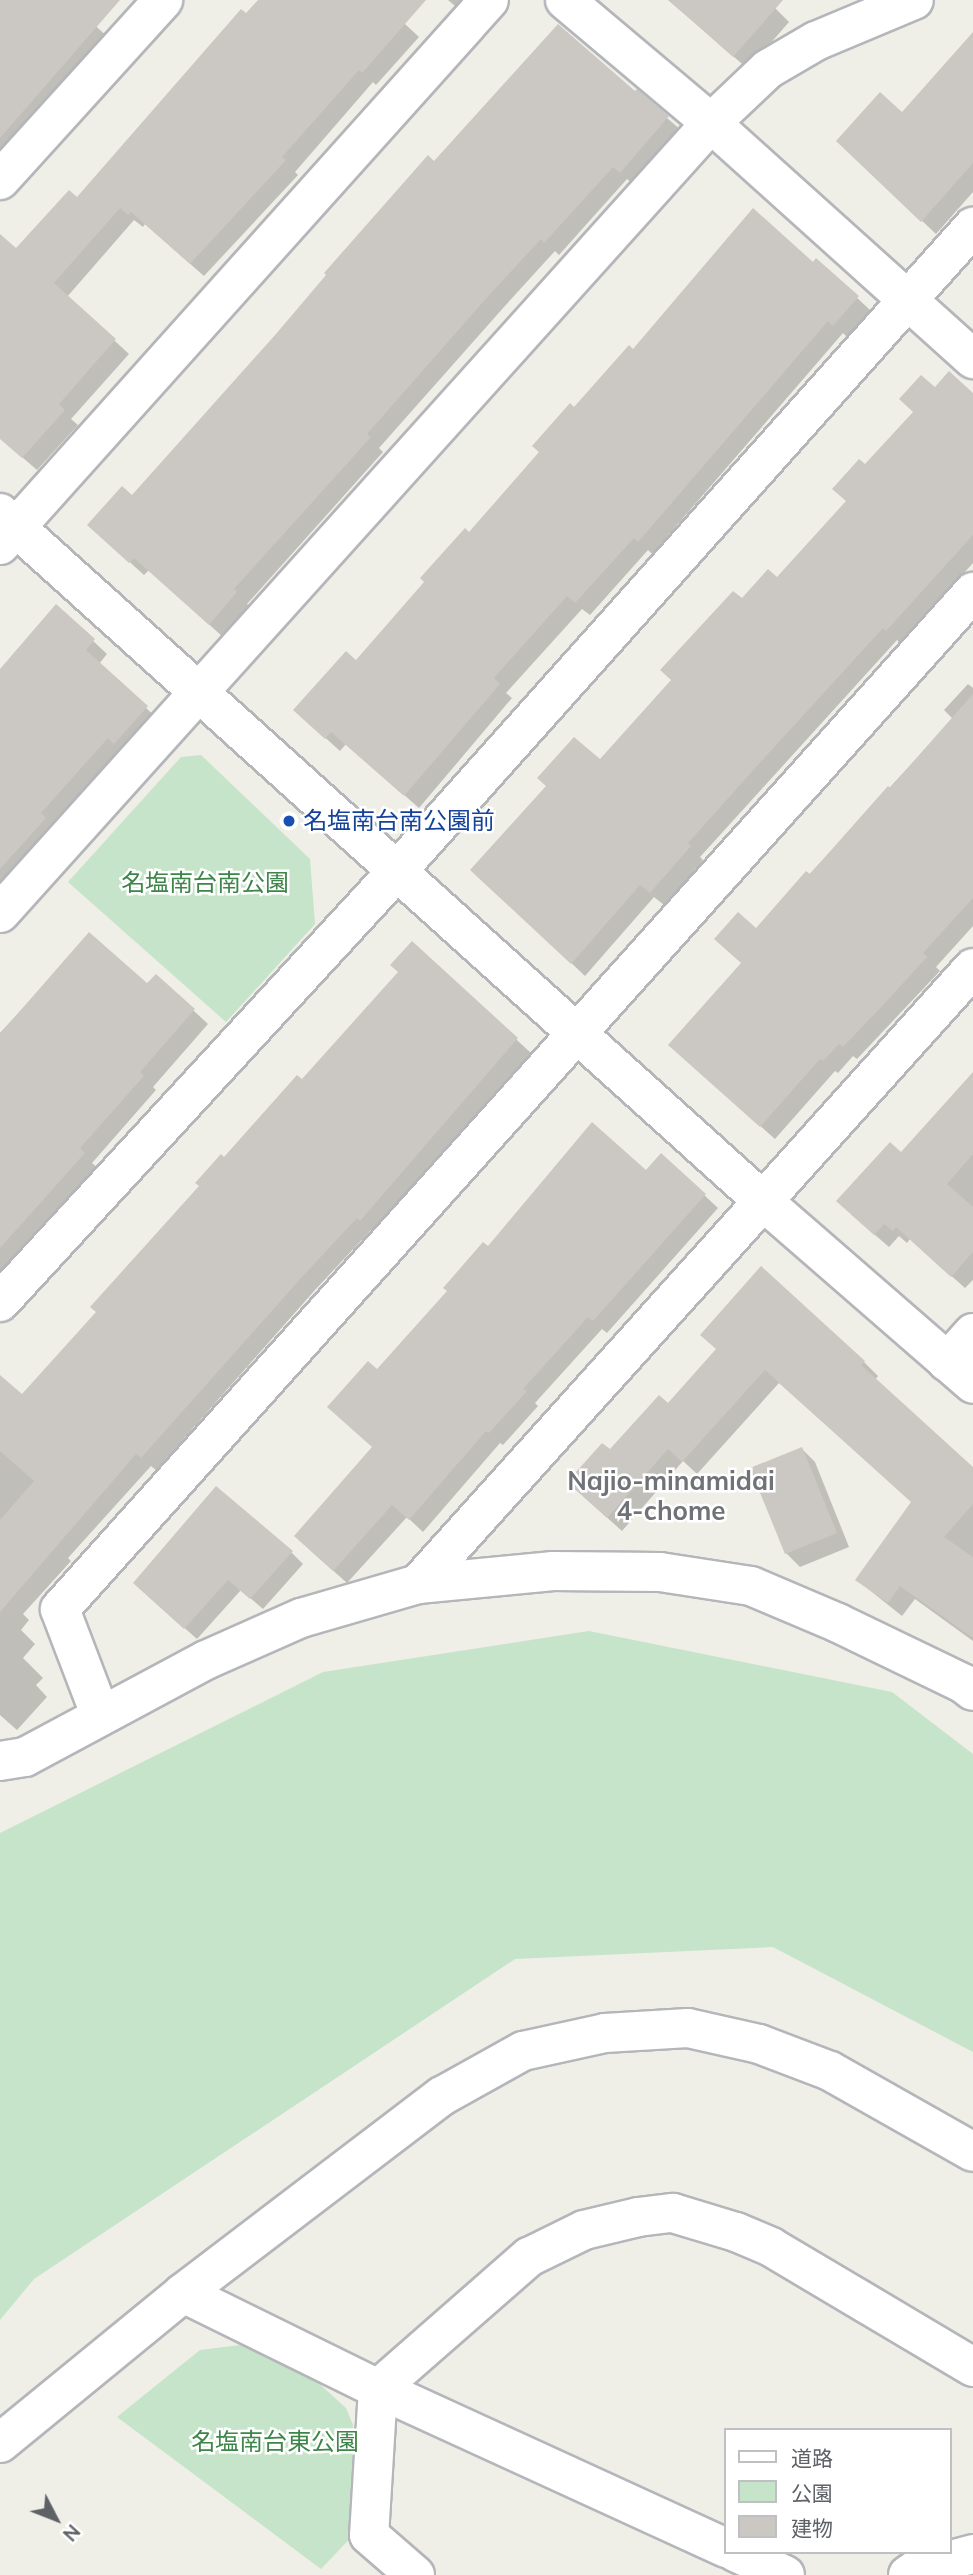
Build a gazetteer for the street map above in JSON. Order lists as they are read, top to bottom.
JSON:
{
  "districts": ["Najio-minamidai 4-chome"],
  "parks": ["名塩南台南公園", "名塩南台東公園"],
  "places": ["名塩南台南公園前"],
  "legend": ["道路", "公園", "建物"],
  "north": "bottom right"
}
